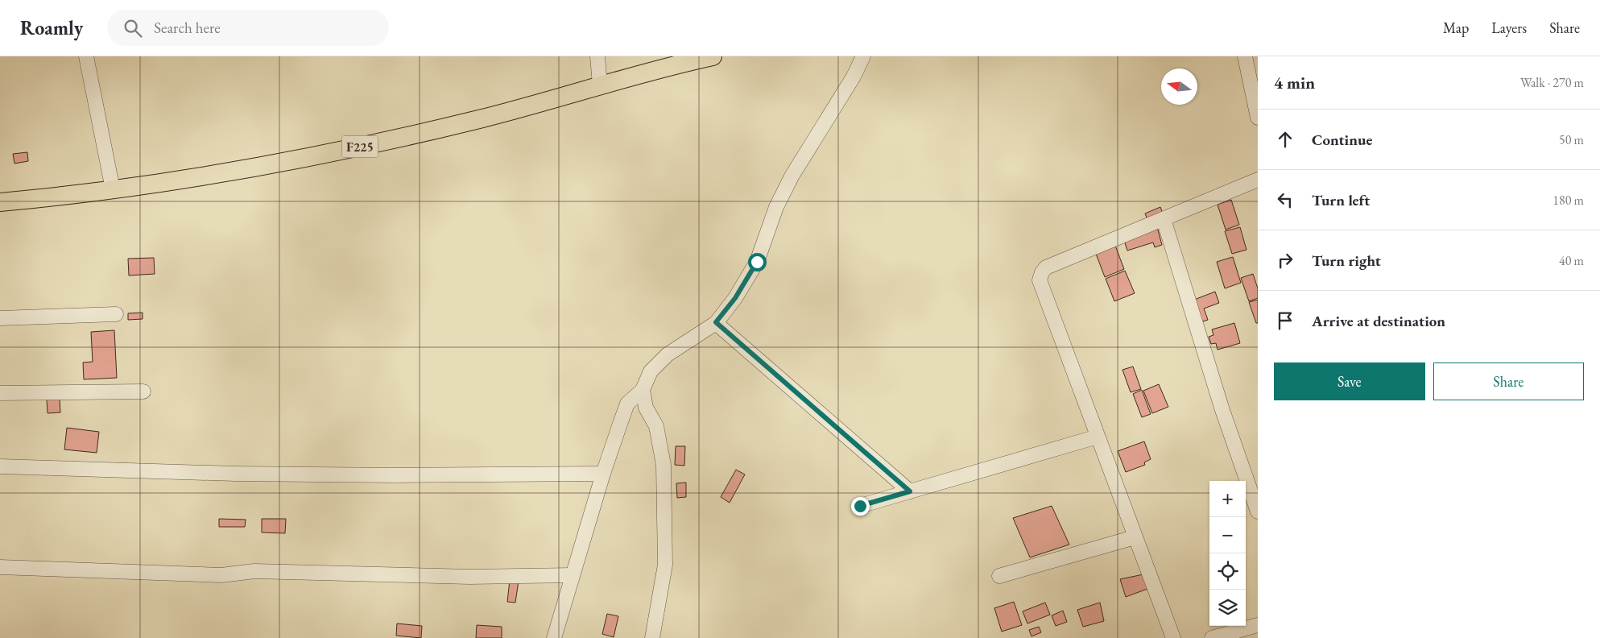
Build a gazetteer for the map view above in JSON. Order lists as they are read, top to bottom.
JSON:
{
  "streets": {
    "main road": ["F225"]
  },
  "north": "left",
  "page": {
    "header": "Roamly",
    "search": "Search here",
    "nav": ["Map", "Layers", "Share"],
    "heading": ["4 min", "Walk · 270 m"],
    "list": [
      ["Continue", "50 m"],
      ["Turn left", "180 m"],
      ["Turn right", "40 m"],
      "Arrive at destination"
    ],
    "buttons": ["Save", "Share"],
    "map_buttons": ["+", "−"]
  }
}
